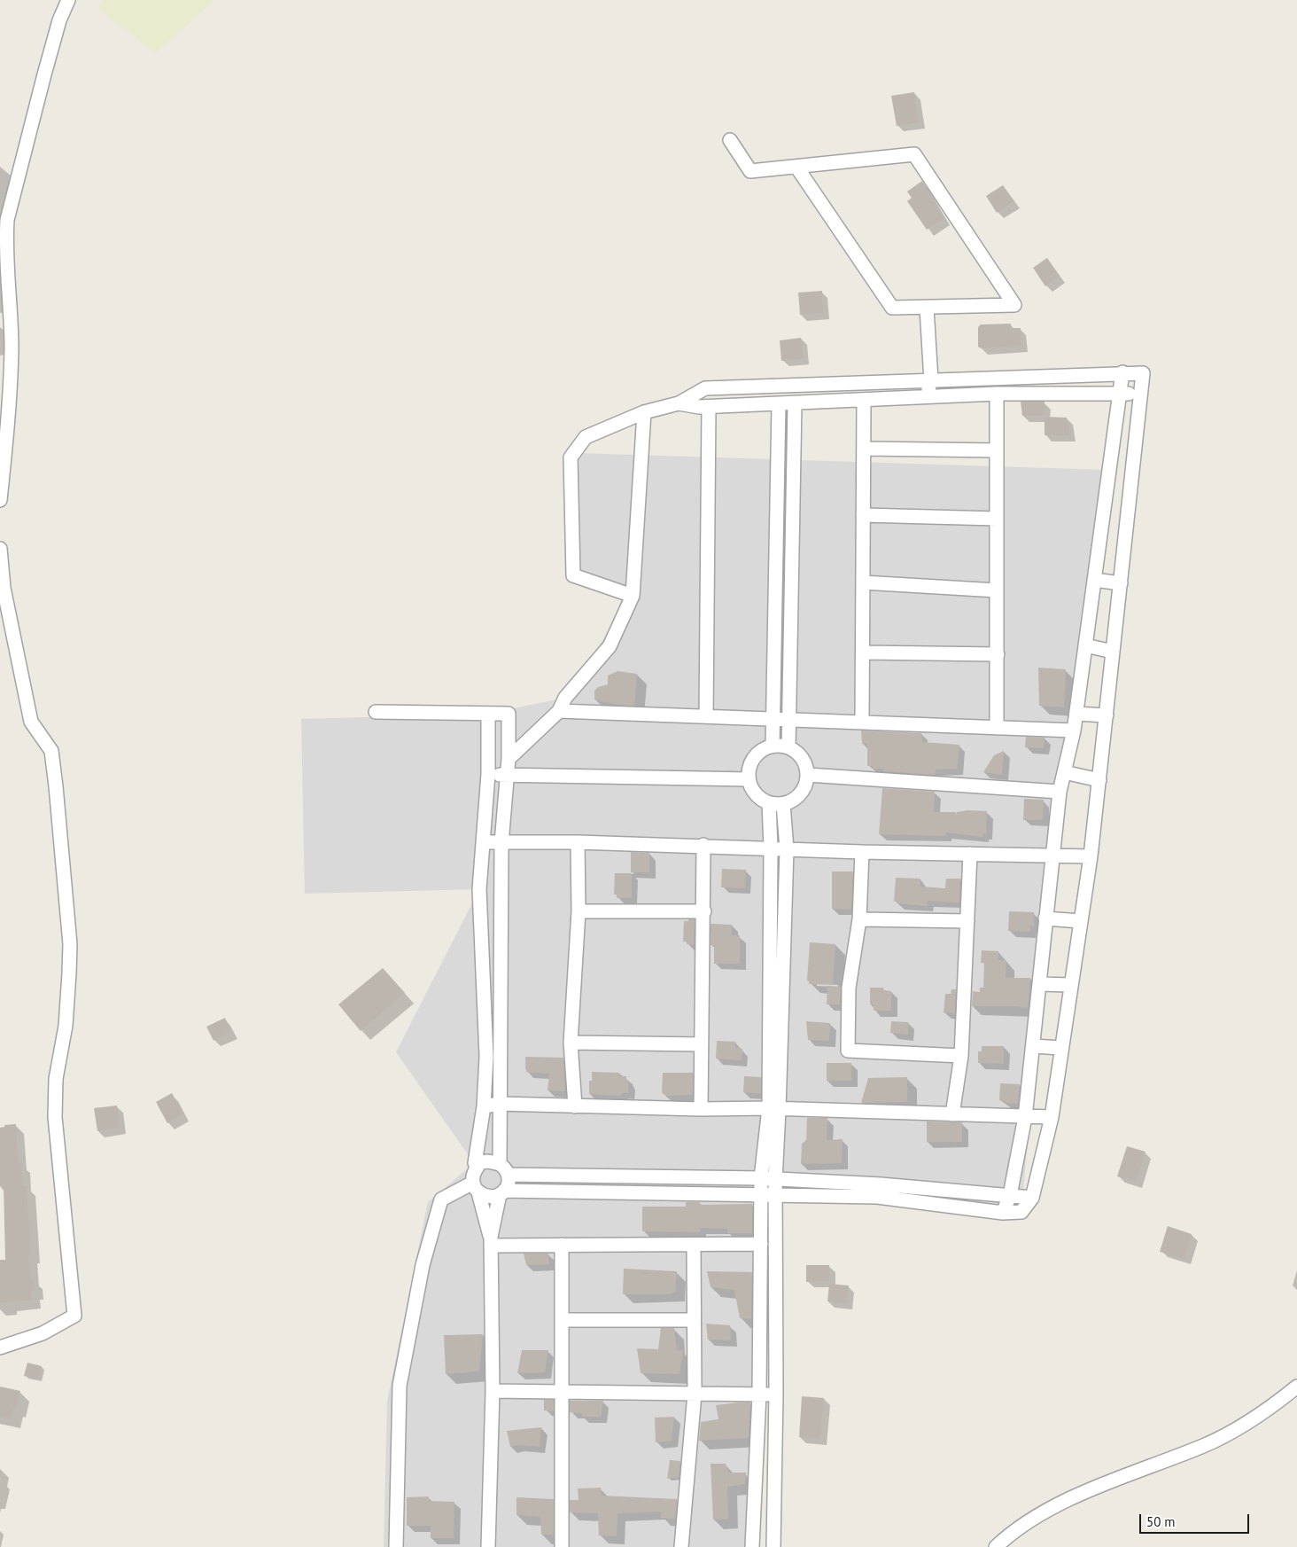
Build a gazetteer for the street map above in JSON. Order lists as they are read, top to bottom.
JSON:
{
  "scale_bar": "50 m"
}
